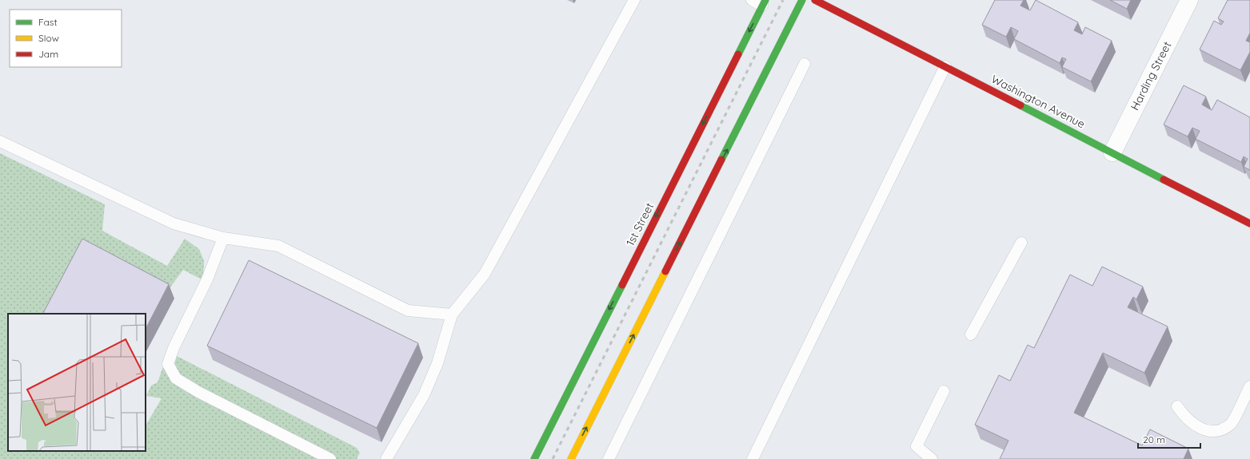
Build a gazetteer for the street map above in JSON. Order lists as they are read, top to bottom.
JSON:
{
  "streets": {
    "main road": ["Washington Avenue", "1st Street"],
    "street": ["Harding Street"]
  },
  "crossings": [
    ["Harding Street", "Washington Avenue"]
  ],
  "legend": ["Fast", "Slow", "Jam"],
  "scale_bar": "20 m"
}
